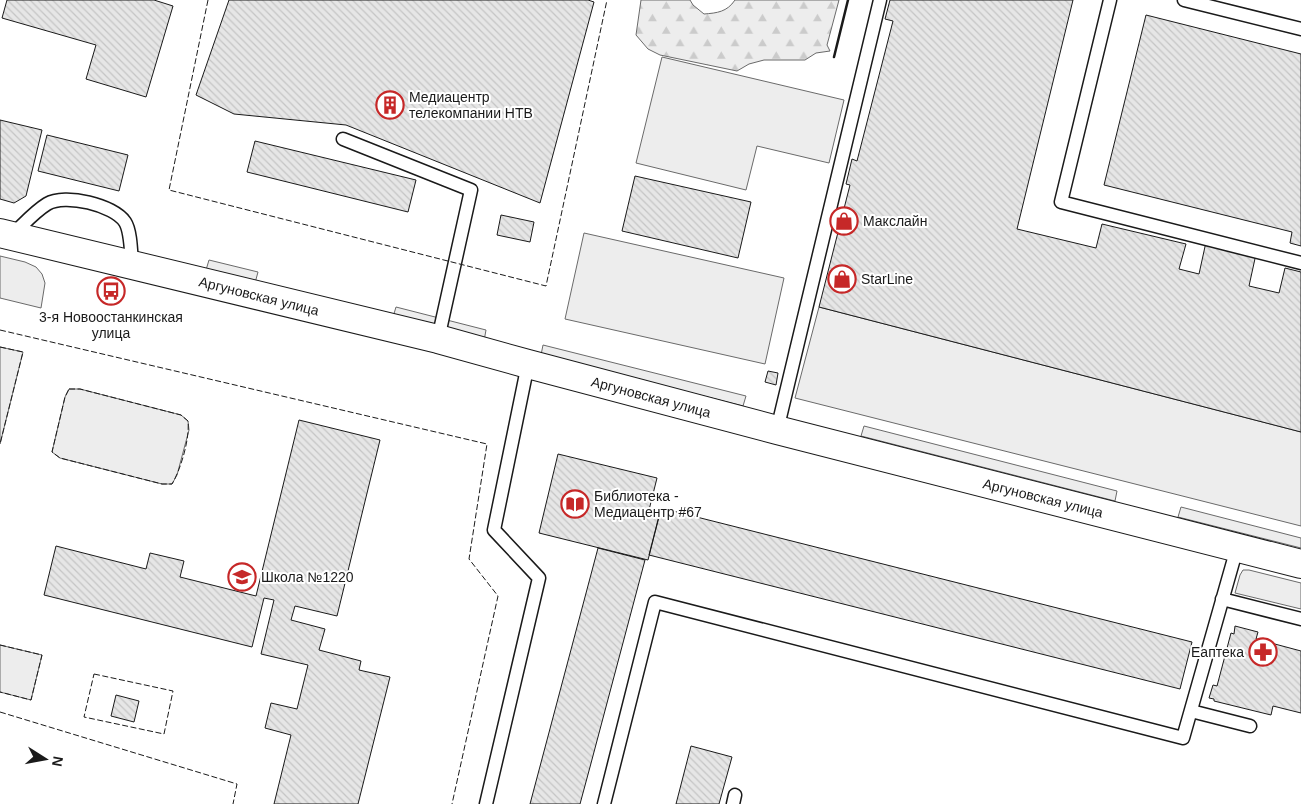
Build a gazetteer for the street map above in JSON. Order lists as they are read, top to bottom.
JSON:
{
  "streets": {
    "main road": ["Аргуновская улица"]
  },
  "places": {
    "building": ["Медиацентр телекомпании НТВ"],
    "shop": ["Макслайн", "StarLine"],
    "bus stop": ["3-я Новоостанкинская улица"],
    "library": ["Библиотека - Медиацентр #67"],
    "school or university": ["Школа №1220"],
    "pharmacy": ["Еаптека"]
  },
  "north": "right"
}
